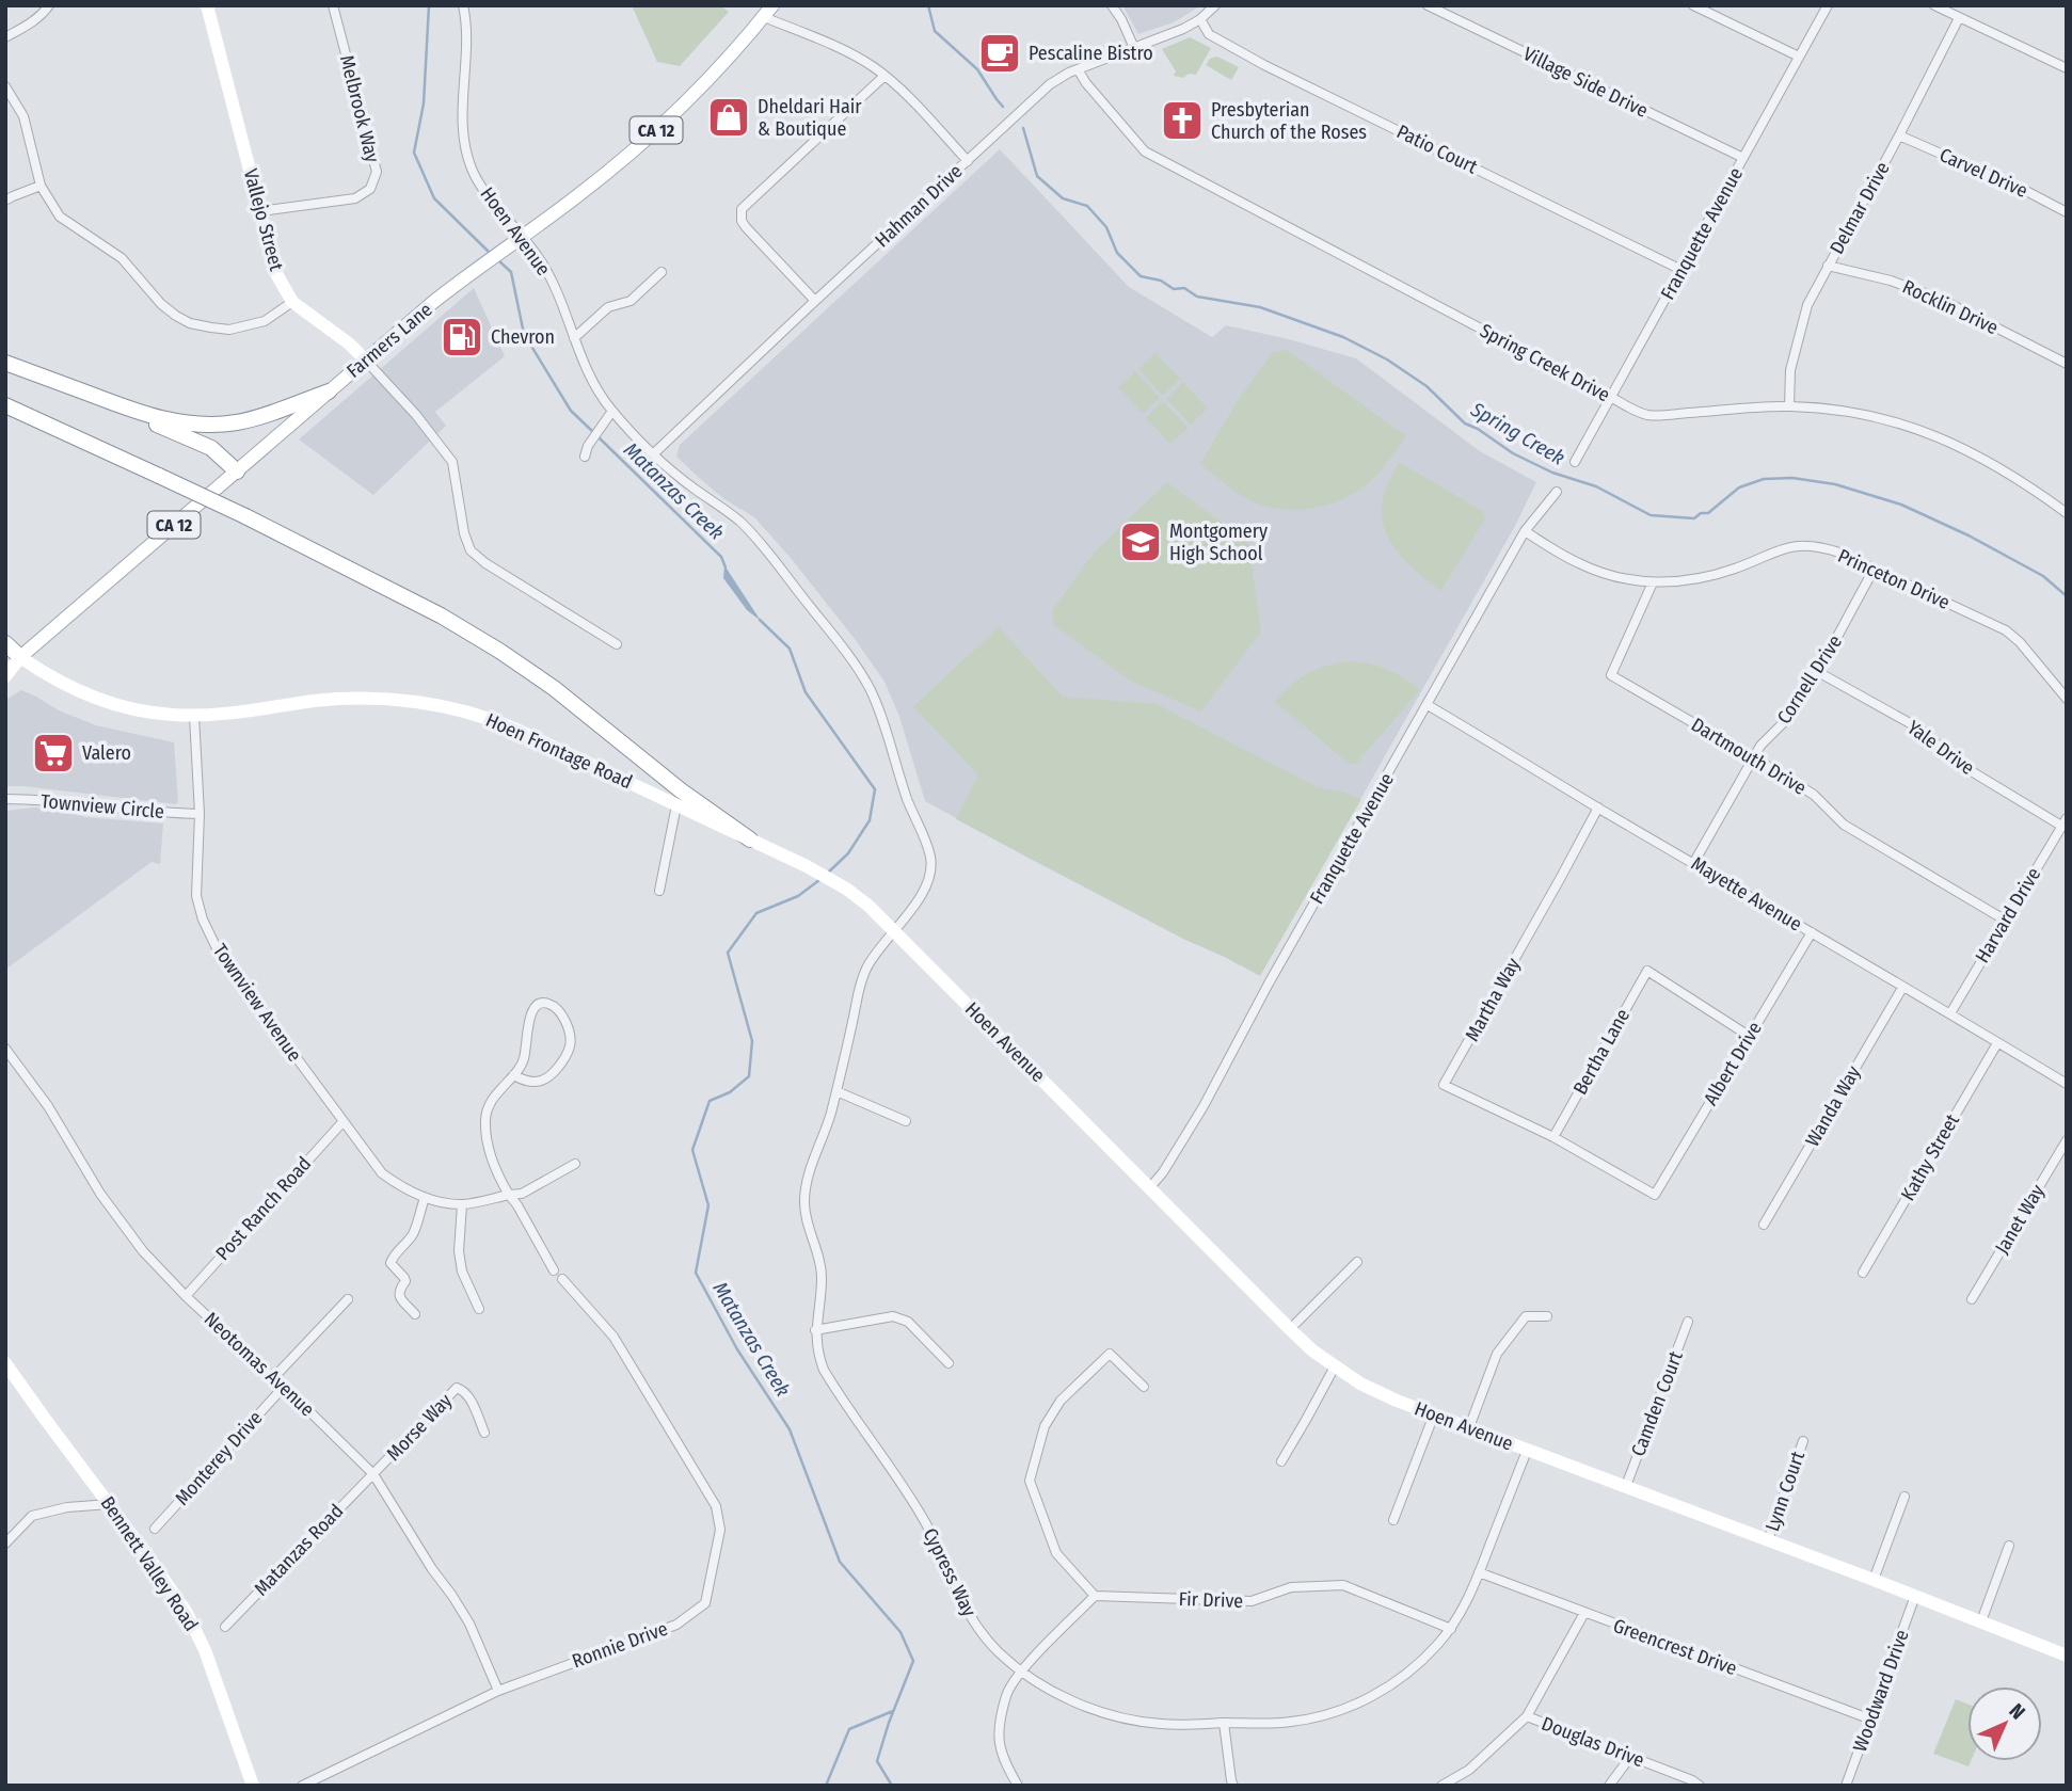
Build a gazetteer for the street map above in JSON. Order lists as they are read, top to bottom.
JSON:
{
  "streets": {
    "highway": ["CA 12"],
    "street": [
      "Village Side Drive",
      "Melbrook Way",
      "Patio Court",
      "Carvel Drive",
      "Hahman Drive",
      "Delmar Drive",
      "Vallejo Street",
      "Hoen Avenue",
      "Franquette Avenue",
      "Rocklin Drive",
      "Farmers Lane",
      "Spring Creek Drive",
      "Princeton Drive",
      "Cornell Drive",
      "Yale Drive",
      "Hoen Frontage Road",
      "Dartmouth Drive",
      "Townview Circle",
      "Mayette Avenue",
      "Harvard Drive",
      "Martha Way",
      "Townview Avenue",
      "Bertha Lane",
      "Albert Drive",
      "Wanda Way",
      "Kathy Street",
      "Post Ranch Road",
      "Janet Way",
      "Neotomas Avenue",
      "Camden Court",
      "Morse Way",
      "Monterey Drive",
      "Lynn Court",
      "Matanzas Road",
      "Bennett Valley Road",
      "Cypress Way",
      "Fir Drive",
      "Ronnie Drive",
      "Greencrest Drive",
      "Woodward Drive",
      "Douglas Drive"
    ]
  },
  "crossings": [
    ["Village Side Drive", "Franquette Avenue"],
    ["Melbrook Way", "Vallejo Street"],
    ["CA 12", "Farmers Lane"],
    ["Patio Court", "Hahman Drive"],
    ["Patio Court", "Franquette Avenue"],
    ["Carvel Drive", "Delmar Drive"],
    ["Hahman Drive", "Hoen Avenue"],
    ["Hahman Drive", "Spring Creek Drive"],
    ["Delmar Drive", "Rocklin Drive"],
    ["Delmar Drive", "Spring Creek Drive"],
    ["Vallejo Street", "Farmers Lane"],
    ["Hoen Avenue", "Franquette Avenue"],
    ["Hoen Avenue", "Farmers Lane"],
    ["Hoen Avenue", "Hoen Frontage Road"],
    ["Hoen Avenue", "Camden Court"],
    ["Hoen Avenue", "Lynn Court"],
    ["Hoen Avenue", "Cypress Way"],
    ["Hoen Avenue", "Woodward Drive"],
    ["Franquette Avenue", "Spring Creek Drive"],
    ["Franquette Avenue", "Princeton Drive"],
    ["Franquette Avenue", "Mayette Avenue"],
    ["Farmers Lane", "Hoen Frontage Road"],
    ["Princeton Drive", "Cornell Drive"],
    ["Princeton Drive", "Dartmouth Drive"],
    ["Cornell Drive", "Yale Drive"],
    ["Cornell Drive", "Dartmouth Drive"],
    ["Cornell Drive", "Mayette Avenue"],
    ["Yale Drive", "Harvard Drive"],
    ["Hoen Frontage Road", "Townview Avenue"],
    ["Hoen Frontage Road", "Cypress Way"],
    ["Dartmouth Drive", "Harvard Drive"],
    ["Townview Circle", "Townview Avenue"],
    ["Mayette Avenue", "Harvard Drive"],
    ["Mayette Avenue", "Martha Way"],
    ["Mayette Avenue", "Albert Drive"],
    ["Mayette Avenue", "Wanda Way"],
    ["Mayette Avenue", "Kathy Street"],
    ["Martha Way", "Bertha Lane"],
    ["Martha Way", "Albert Drive"],
    ["Townview Avenue", "Post Ranch Road"],
    ["Bertha Lane", "Albert Drive"],
    ["Post Ranch Road", "Neotomas Avenue"],
    ["Neotomas Avenue", "Morse Way"],
    ["Neotomas Avenue", "Monterey Drive"],
    ["Neotomas Avenue", "Matanzas Road"],
    ["Neotomas Avenue", "Ronnie Drive"],
    ["Morse Way", "Matanzas Road"],
    ["Cypress Way", "Fir Drive"],
    ["Cypress Way", "Greencrest Drive"],
    ["Greencrest Drive", "Woodward Drive"]
  ],
  "water": ["Spring Creek", "Matanzas Creek"],
  "places": {
    "cafe": ["Pescaline Bistro"],
    "shop": ["Dheldari Hair & Boutique"],
    "church": ["Presbyterian Church of the Roses"],
    "fuel station": ["Chevron"],
    "school or university": ["Montgomery High School"],
    "supermarket": ["Valero"]
  },
  "north": "top right"
}
